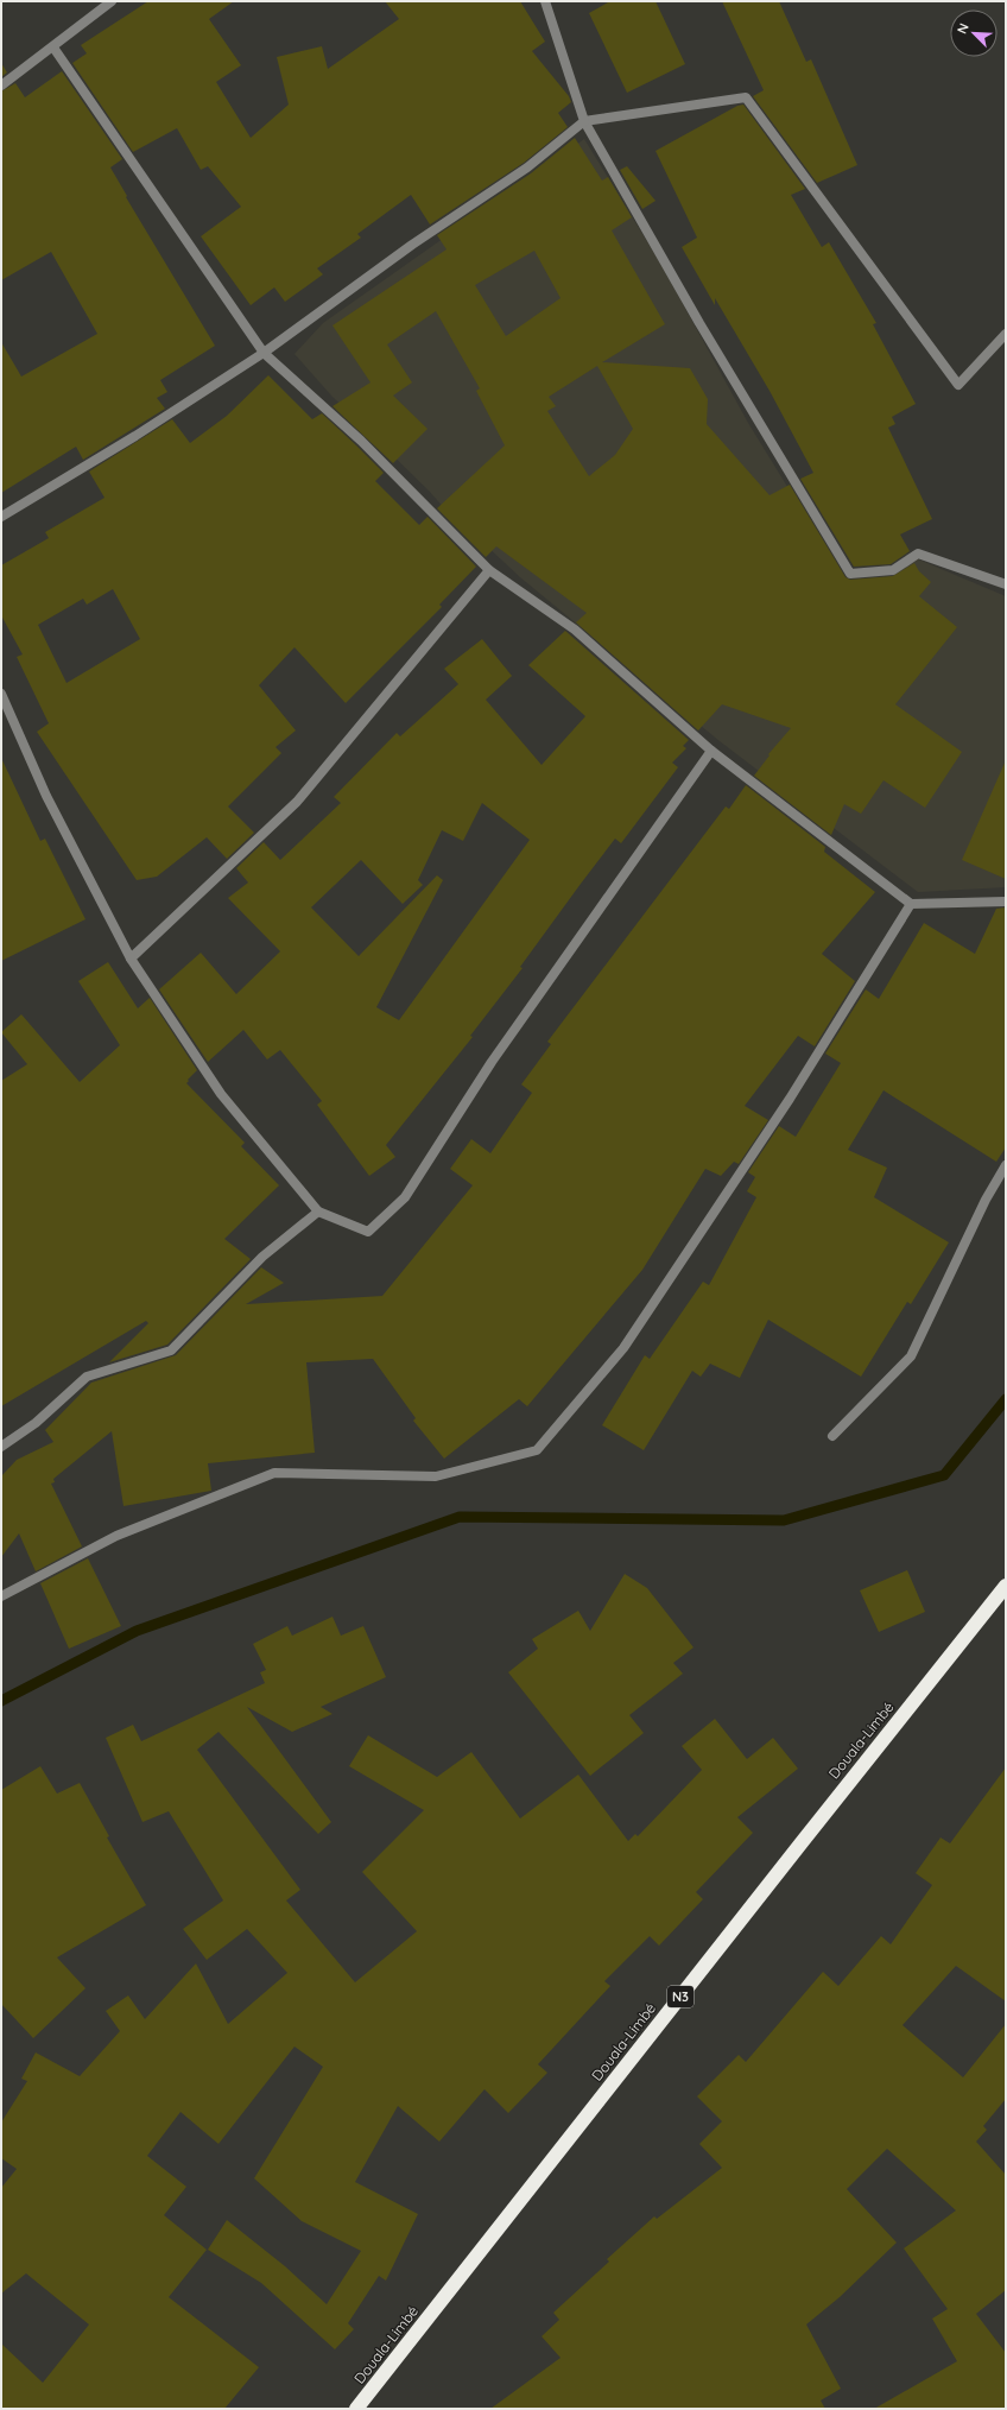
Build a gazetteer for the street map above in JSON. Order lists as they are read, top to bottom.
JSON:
{
  "streets": {
    "highway": ["Douala-Limbé", "N3"]
  },
  "north": "top left"
}
